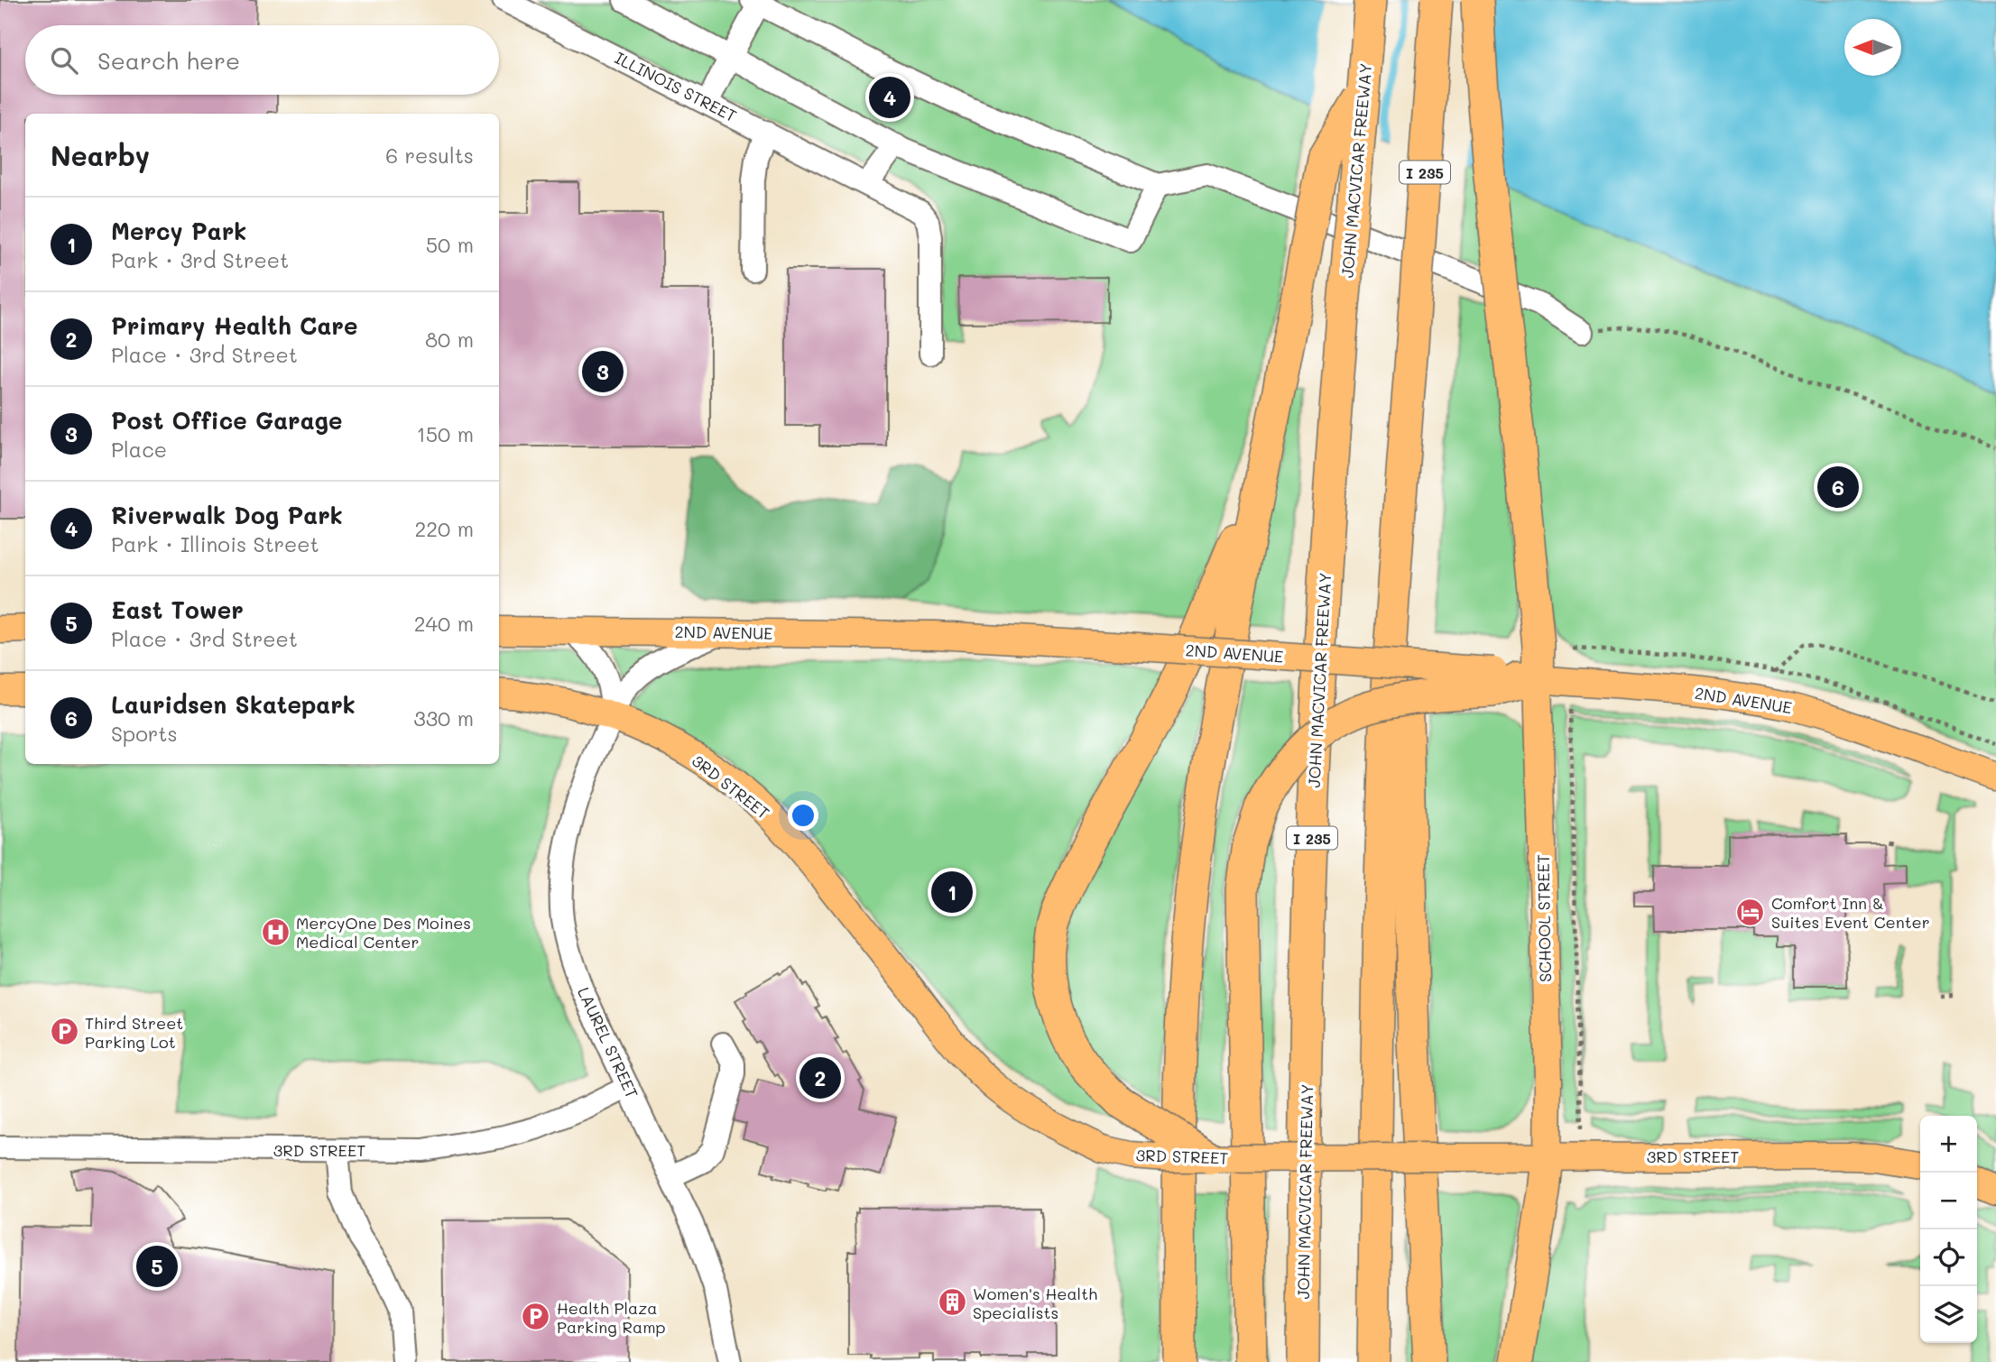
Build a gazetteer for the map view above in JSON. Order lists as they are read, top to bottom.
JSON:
{
  "streets": {
    "highway": ["JOHN MACVICAR FREEWAY", "I 235"],
    "main road": ["2ND AVENUE", "3RD STREET", "SCHOOL STREET"],
    "street": ["ILLINOIS STREET", "LAUREL STREET"]
  },
  "crossings": [
    ["2ND AVENUE", "SCHOOL STREET"],
    ["2ND AVENUE", "LAUREL STREET"],
    ["3RD STREET", "SCHOOL STREET"],
    ["3RD STREET", "LAUREL STREET"]
  ],
  "places": {
    "hotel": ["Comfort Inn & Suites Event Center"],
    "hospital": ["MercyOne Des Moines Medical Center"],
    "parking": ["Third Street Parking Lot", "Health Plaza Parking Ramp"],
    "building": ["Women's Health Specialists"]
  },
  "north": "left",
  "page": {
    "search": "Search here",
    "pins": [
      "4",
      "3",
      "6",
      "1",
      "2",
      "5"
    ],
    "heading": ["Nearby", "6 results"],
    "list": [
      {
        "mark": "1",
        "name": "Mercy Park",
        "note": "Park · 3rd Street",
        "value": "50 m"
      },
      {
        "mark": "2",
        "name": "Primary Health Care",
        "note": "Place · 3rd Street",
        "value": "80 m"
      },
      {
        "mark": "3",
        "name": "Post Office Garage",
        "note": "Place",
        "value": "150 m"
      },
      {
        "mark": "4",
        "name": "Riverwalk Dog Park",
        "note": "Park · Illinois Street",
        "value": "220 m"
      },
      {
        "mark": "5",
        "name": "East Tower",
        "note": "Place · 3rd Street",
        "value": "240 m"
      },
      {
        "mark": "6",
        "name": "Lauridsen Skatepark",
        "note": "Sports",
        "value": "330 m"
      }
    ],
    "map_buttons": ["+", "−"]
  }
}
